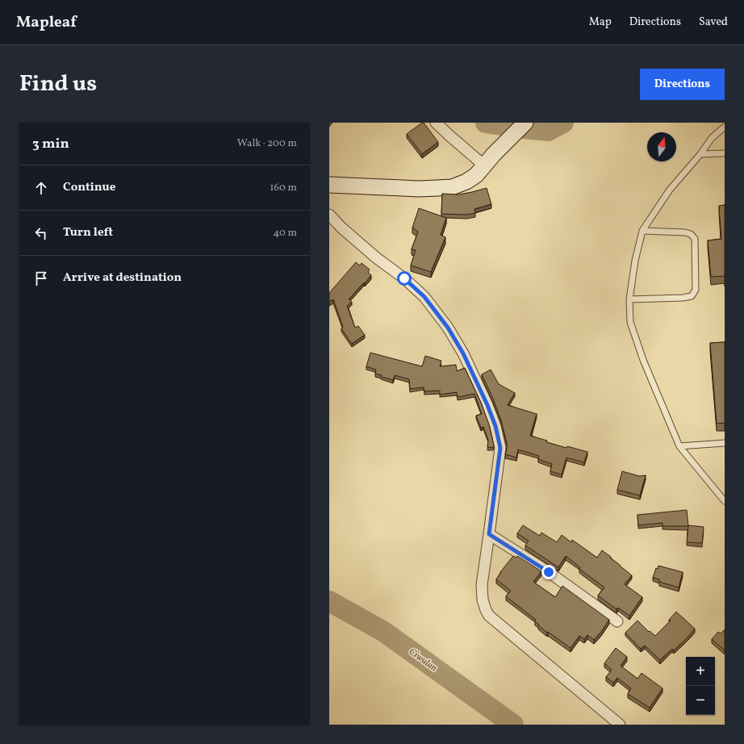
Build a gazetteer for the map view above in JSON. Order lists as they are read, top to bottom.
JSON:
{
  "water": ["Ciwulan"],
  "north": "top",
  "page": {
    "header": "Mapleaf",
    "nav": ["Map", "Directions", "Saved"],
    "title": "Find us",
    "buttons": "Directions",
    "heading": ["3 min", "Walk · 200 m"],
    "list": [
      ["Continue", "160 m"],
      ["Turn left", "40 m"],
      "Arrive at destination"
    ],
    "map_buttons": ["+", "−"]
  }
}
